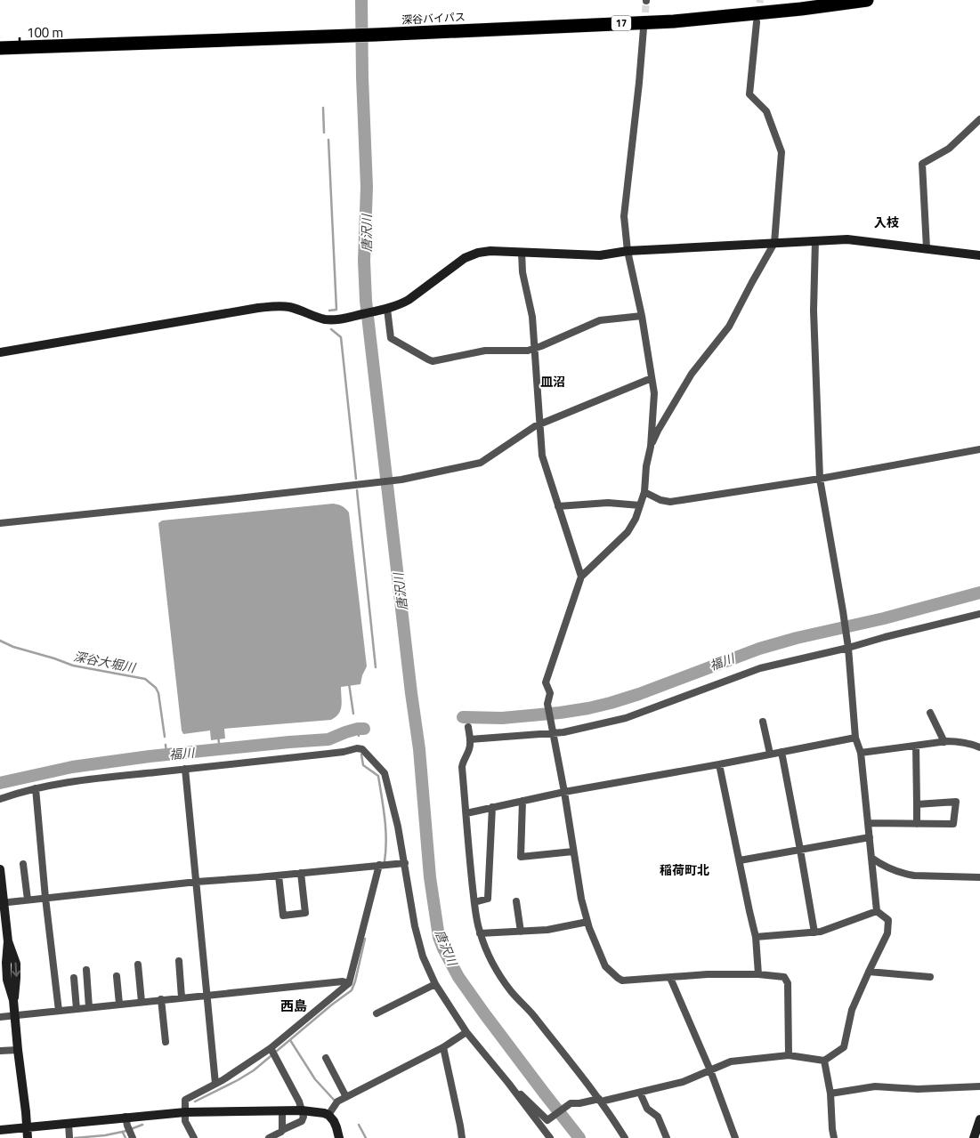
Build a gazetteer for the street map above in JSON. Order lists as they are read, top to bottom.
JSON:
{
  "streets": {
    "highway": ["深谷バイパス", "17"]
  },
  "districts": [
    "入枝",
    "皿沼",
    "稲荷町北",
    "西島"
  ],
  "water": ["唐沢川", "深谷大堀川", "福川"],
  "scale_bar": "100 m"
}
